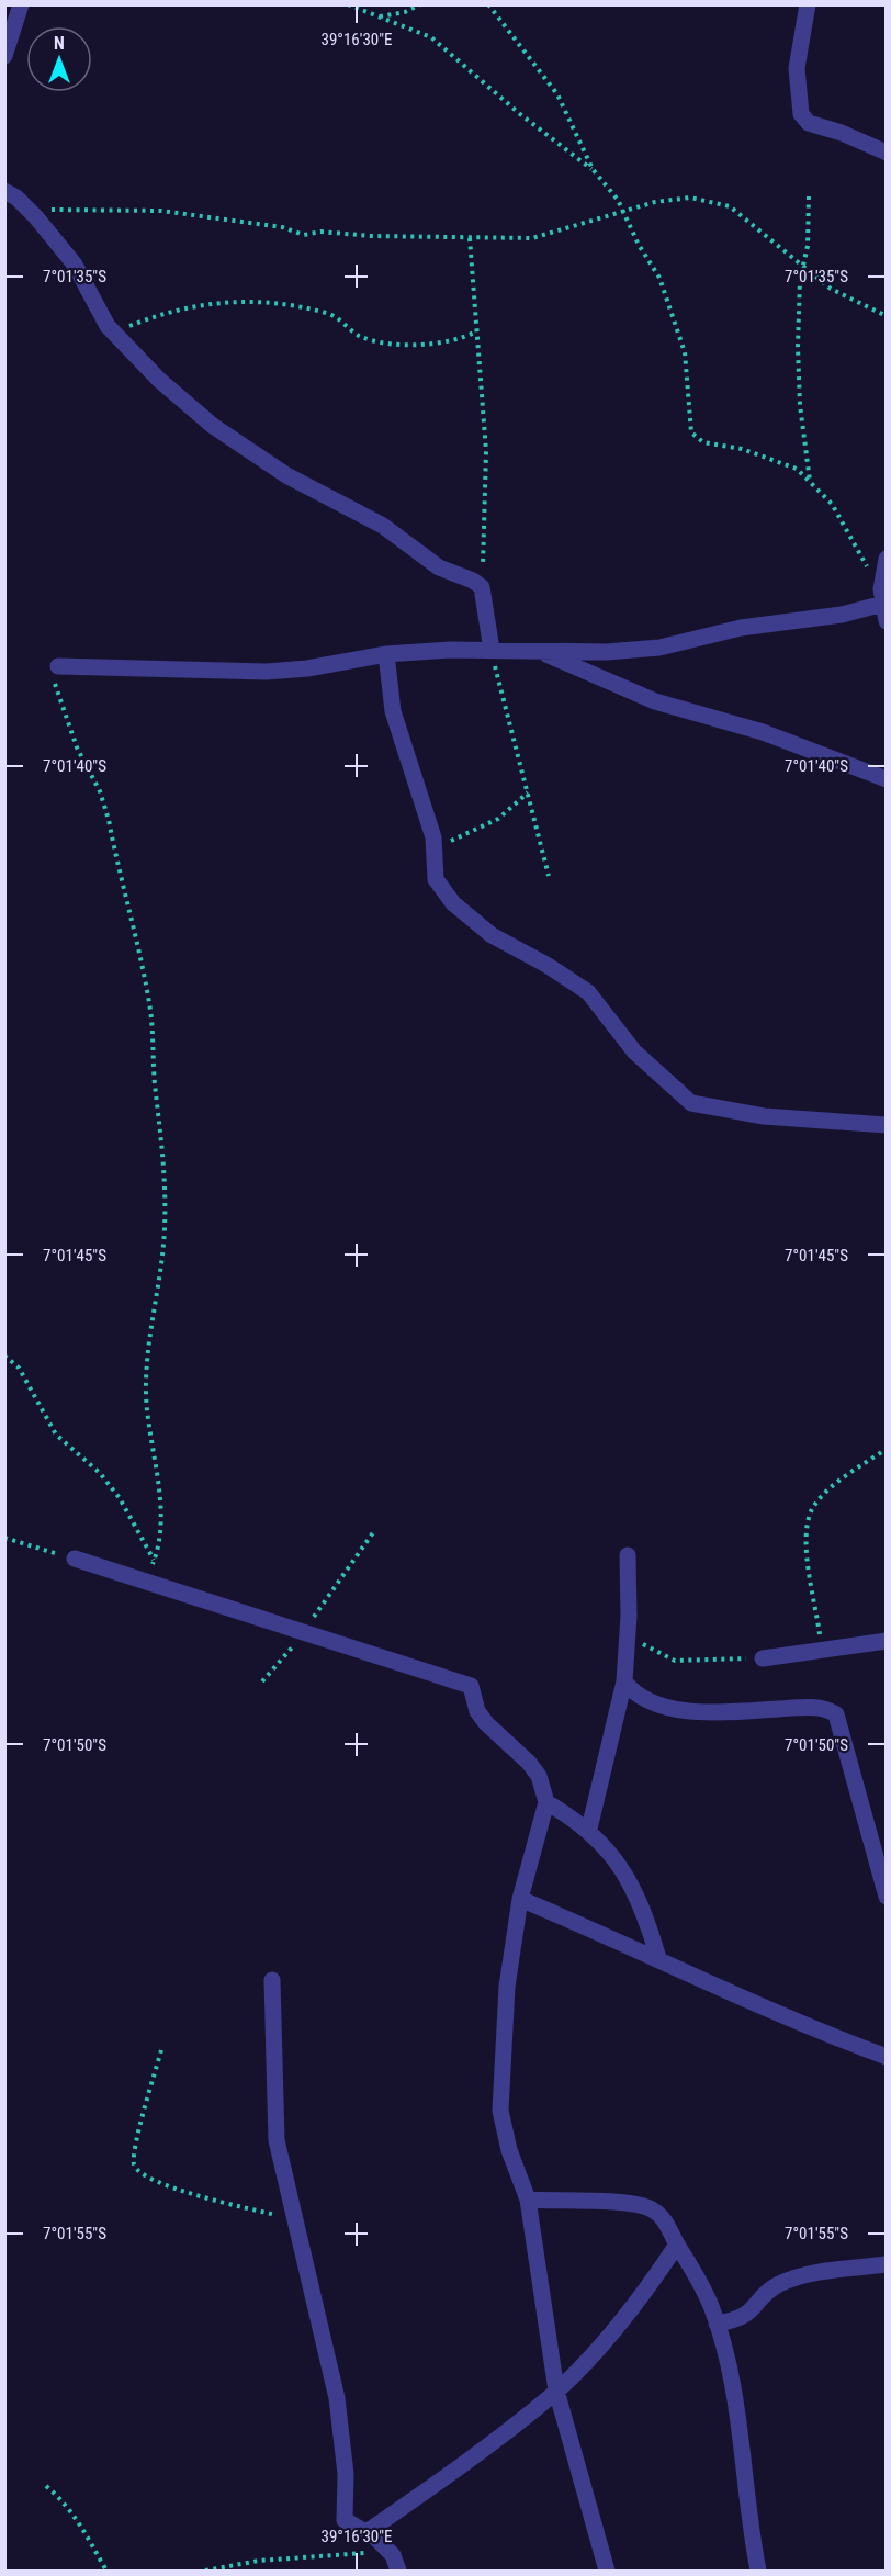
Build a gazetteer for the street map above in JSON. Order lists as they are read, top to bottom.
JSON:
{
  "north": "top",
  "coordinates": [
    "39°16'30\"E",
    "7°01'35\"S",
    "7°01'40\"S",
    "7°01'45\"S",
    "7°01'50\"S",
    "7°01'55\"S"
  ]
}
